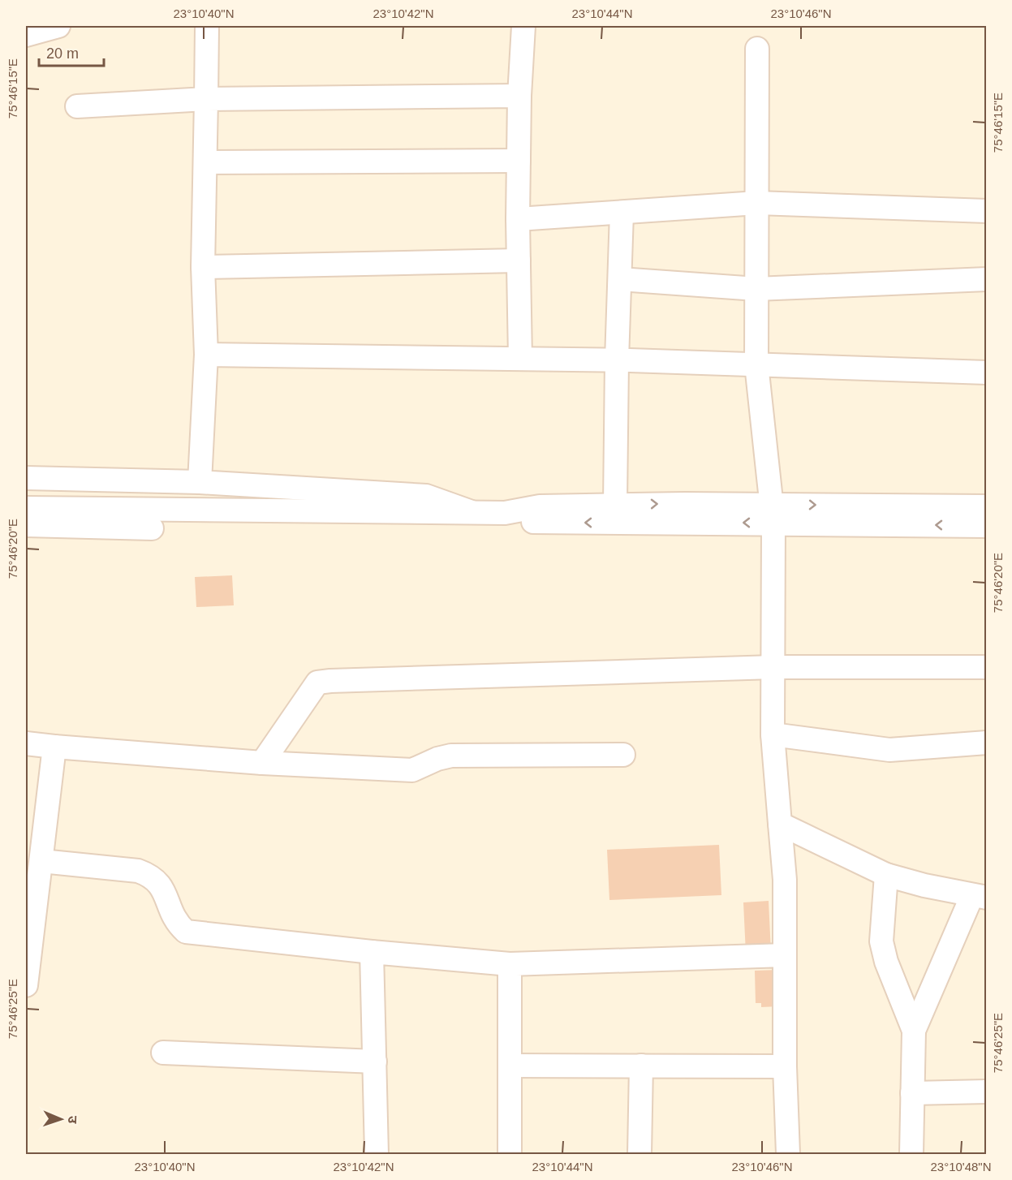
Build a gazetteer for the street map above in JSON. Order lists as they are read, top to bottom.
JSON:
{
  "scale_bar": "20 m",
  "north": "right",
  "coordinates": [
    "23°10'40\"N",
    "23°10'42\"N",
    "23°10'44\"N",
    "23°10'46\"N",
    "75°46'15\"E",
    "75°46'20\"E",
    "75°46'25\"E",
    "23°10'48\"N"
  ]
}
